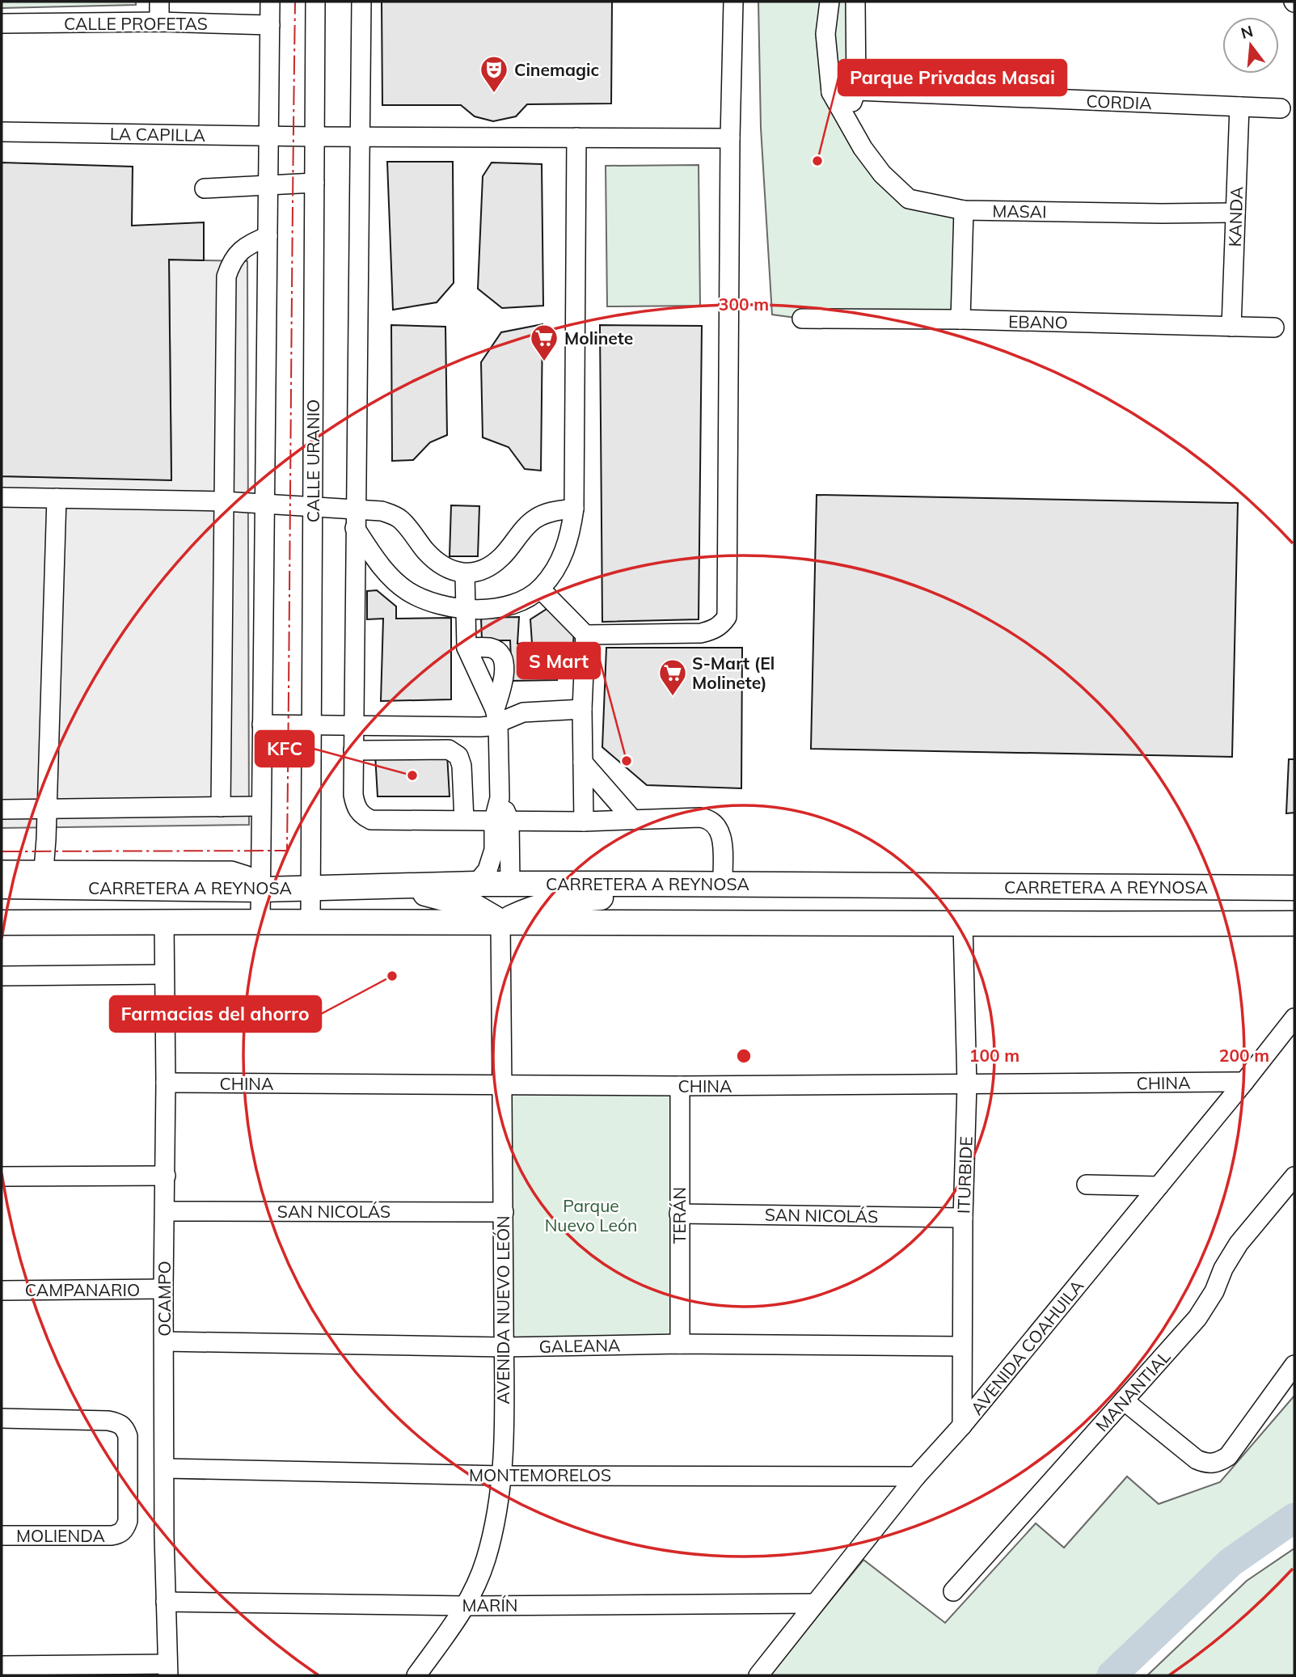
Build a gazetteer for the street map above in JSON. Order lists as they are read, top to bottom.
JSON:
{
  "streets": {
    "main road": ["CARRETERA A REYNOSA"],
    "street": [
      "CALLE PROFETAS",
      "CORDIA",
      "LA CAPILLA",
      "MASAI",
      "KANDA",
      "EBANO",
      "CALLE URANIO",
      "CHINA",
      "ITURBIDE",
      "SAN NICOLÁS",
      "TERÁN",
      "CAMPANARIO",
      "OCAMPO",
      "AVENIDA NUEVO LEÓN",
      "GALEANA",
      "AVENIDA COAHUILA",
      "MANANTIAL",
      "MONTEMORELOS",
      "MOLIENDA",
      "MARÍN"
    ]
  },
  "crossings": [
    ["CORDIA", "MASAI"],
    ["CORDIA", "KANDA"],
    ["LA CAPILLA", "CALLE URANIO"],
    ["MASAI", "KANDA"],
    ["KANDA", "EBANO"],
    ["CALLE URANIO", "CARRETERA A REYNOSA"],
    ["CARRETERA A REYNOSA", "ITURBIDE"],
    ["CARRETERA A REYNOSA", "OCAMPO"],
    ["CARRETERA A REYNOSA", "AVENIDA NUEVO LEÓN"],
    ["CHINA", "ITURBIDE"],
    ["CHINA", "TERÁN"],
    ["CHINA", "OCAMPO"],
    ["CHINA", "AVENIDA NUEVO LEÓN"],
    ["CHINA", "AVENIDA COAHUILA"],
    ["ITURBIDE", "SAN NICOLÁS"],
    ["ITURBIDE", "GALEANA"],
    ["ITURBIDE", "AVENIDA COAHUILA"],
    ["SAN NICOLÁS", "TERÁN"],
    ["SAN NICOLÁS", "OCAMPO"],
    ["SAN NICOLÁS", "AVENIDA NUEVO LEÓN"],
    ["TERÁN", "GALEANA"],
    ["CAMPANARIO", "OCAMPO"],
    ["OCAMPO", "GALEANA"],
    ["OCAMPO", "MONTEMORELOS"],
    ["OCAMPO", "MARÍN"],
    ["AVENIDA NUEVO LEÓN", "GALEANA"],
    ["AVENIDA NUEVO LEÓN", "MONTEMORELOS"],
    ["AVENIDA NUEVO LEÓN", "MARÍN"],
    ["AVENIDA COAHUILA", "MONTEMORELOS"],
    ["AVENIDA COAHUILA", "MARÍN"]
  ],
  "parks": ["Parque Nuevo León"],
  "places": {
    "theatre": ["Cinemagic"],
    "other": [
      "Parque Privadas Masai",
      "S Mart",
      "KFC",
      "Farmacias del ahorro"
    ],
    "supermarket": ["Molinete", "S-Mart (El Molinete)"]
  },
  "north": "top",
  "rings": ["300 m", "100 m", "200 m"]
}
